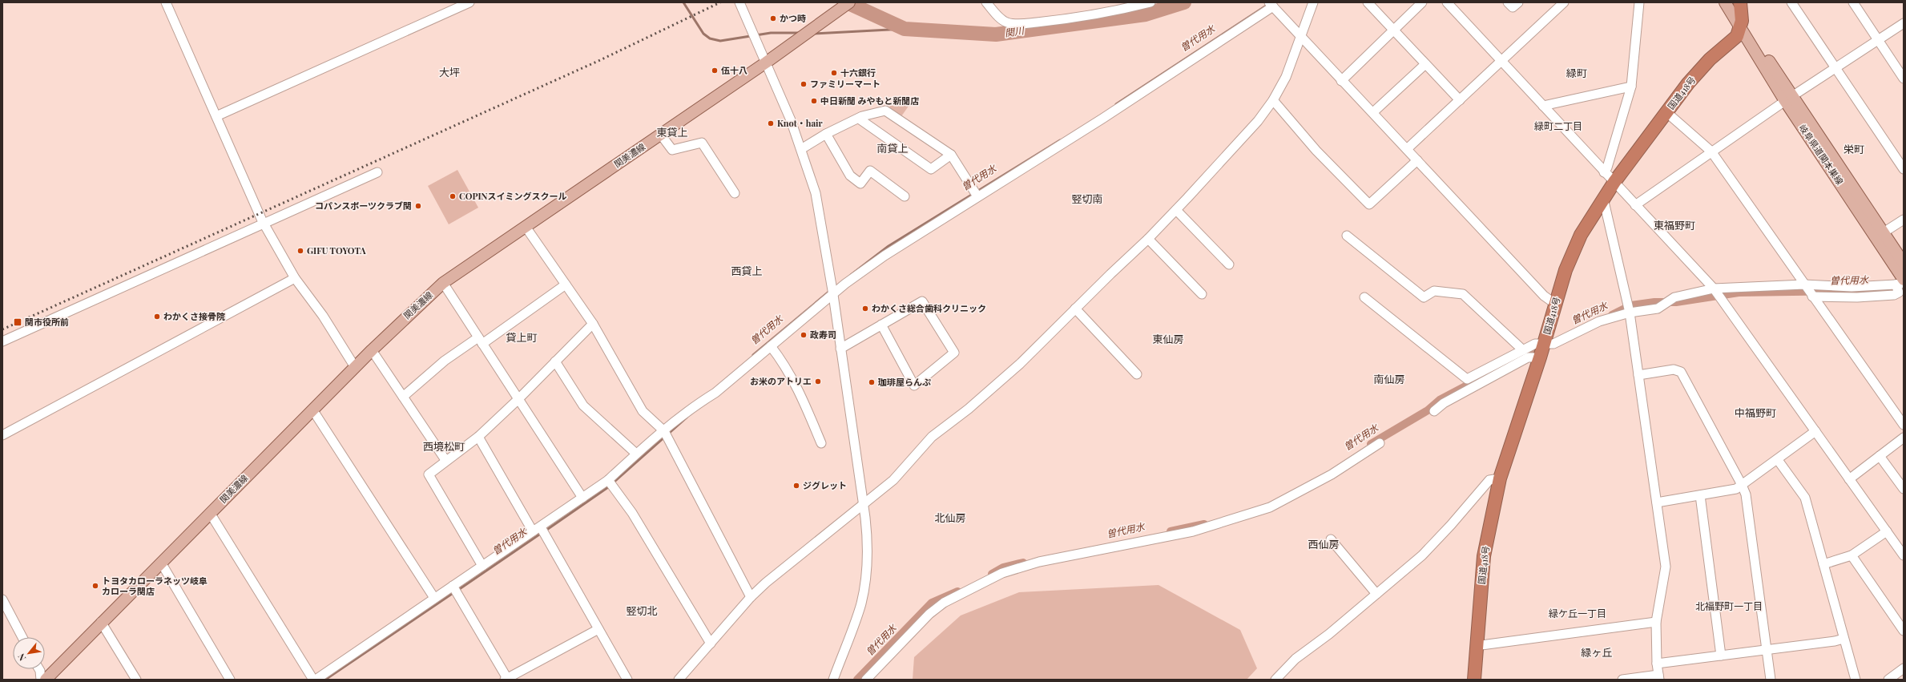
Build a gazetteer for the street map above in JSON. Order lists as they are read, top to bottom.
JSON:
{
  "streets": {
    "highway": ["国道418号"],
    "main road": ["岐阜県道関本巣線", "関美濃線"]
  },
  "crossings": [
    ["国道418号", "岐阜県道関本巣線"]
  ],
  "districts": [
    "大坪",
    "緑町",
    "緑町二丁目",
    "東貸上",
    "南貸上",
    "栄町",
    "竪切南",
    "東福野町",
    "西貸上",
    "貸上町",
    "東仙房",
    "南仙房",
    "中福野町",
    "西境松町",
    "北仙房",
    "西仙房",
    "北福野町一丁目",
    "竪切北",
    "緑ケ丘一丁目",
    "緑ヶ丘"
  ],
  "water": ["関川", "曽代用水"],
  "places": {
    "other": [
      "かつ時",
      "伍十八",
      "十六銀行",
      "ファミリーマート",
      "中日新聞 みやもと新聞店",
      "Knot・hair",
      "COPINスイミングスクール",
      "コパンスポーツクラブ関",
      "GIFU TOYOTA",
      "わかくさ総合歯科クリニック",
      "わかくさ接骨院",
      "政寿司",
      "お米のアトリエ",
      "珈琲屋らんぷ",
      "ジグレット",
      "トヨタカローラネッツ岐阜 カローラ関店"
    ],
    "transit": ["関市役所前"]
  },
  "north": "bottom left"
}
